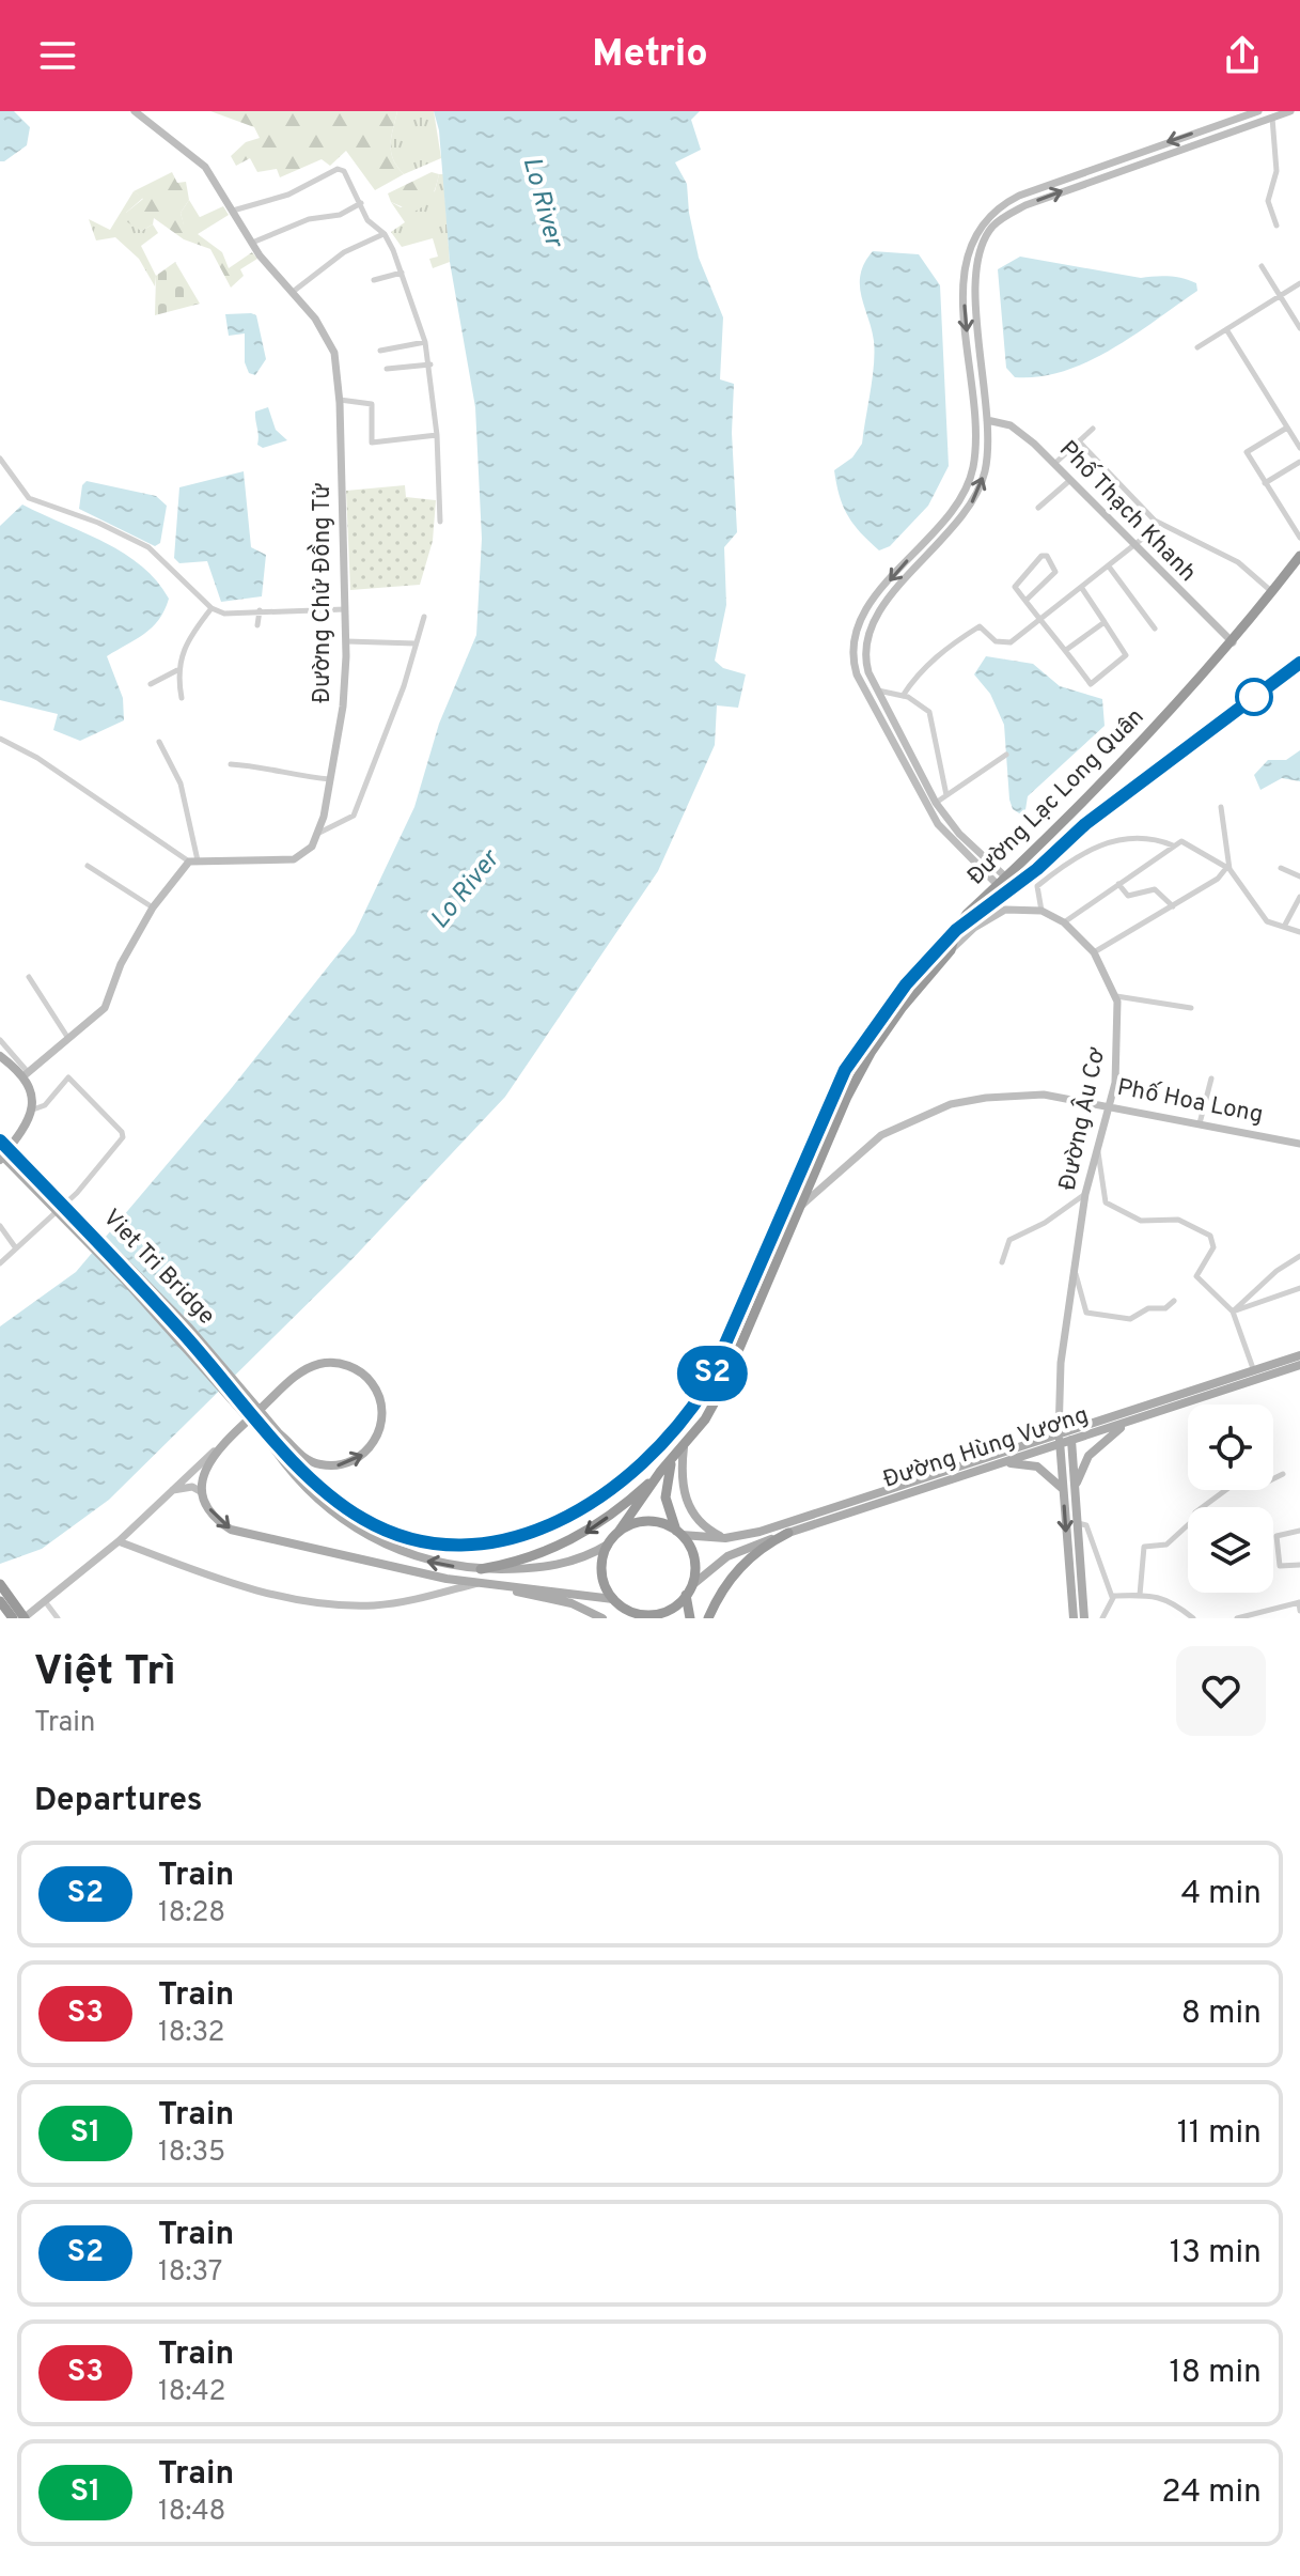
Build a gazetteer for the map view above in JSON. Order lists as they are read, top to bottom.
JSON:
{
  "streets": {
    "highway": ["Đường Lạc Long Quân"],
    "main road": ["Đường Âu Cơ", "Viet Tri Bridge", "Đường Hùng Vương"],
    "street": ["Phố Thạch Khanh", "Đường Chử Đồng Tử", "Phố Hoa Long"]
  },
  "crossings": [
    ["Phố Thạch Khanh", "Đường Lạc Long Quân"],
    ["Đường Lạc Long Quân", "Phố Hoa Long"],
    ["Đường Lạc Long Quân", "Đường Hùng Vương"],
    ["Phố Hoa Long", "Đường Âu Cơ"],
    ["Đường Âu Cơ", "Đường Hùng Vương"]
  ],
  "water": ["Lo River"],
  "page": {
    "header": "Metrio",
    "on_map": "S2",
    "heading": [
      ["Việt Trì", "Train"],
      "Departures"
    ],
    "list": [
      {
        "mark": "S2",
        "name": "Train",
        "note": "18:28",
        "value": "4 min"
      },
      {
        "mark": "S3",
        "name": "Train",
        "note": "18:32",
        "value": "8 min"
      },
      {
        "mark": "S1",
        "name": "Train",
        "note": "18:35",
        "value": "11 min"
      },
      {
        "mark": "S2",
        "name": "Train",
        "note": "18:37",
        "value": "13 min"
      },
      {
        "mark": "S3",
        "name": "Train",
        "note": "18:42",
        "value": "18 min"
      },
      {
        "mark": "S1",
        "name": "Train",
        "note": "18:48",
        "value": "24 min"
      }
    ]
  }
}
